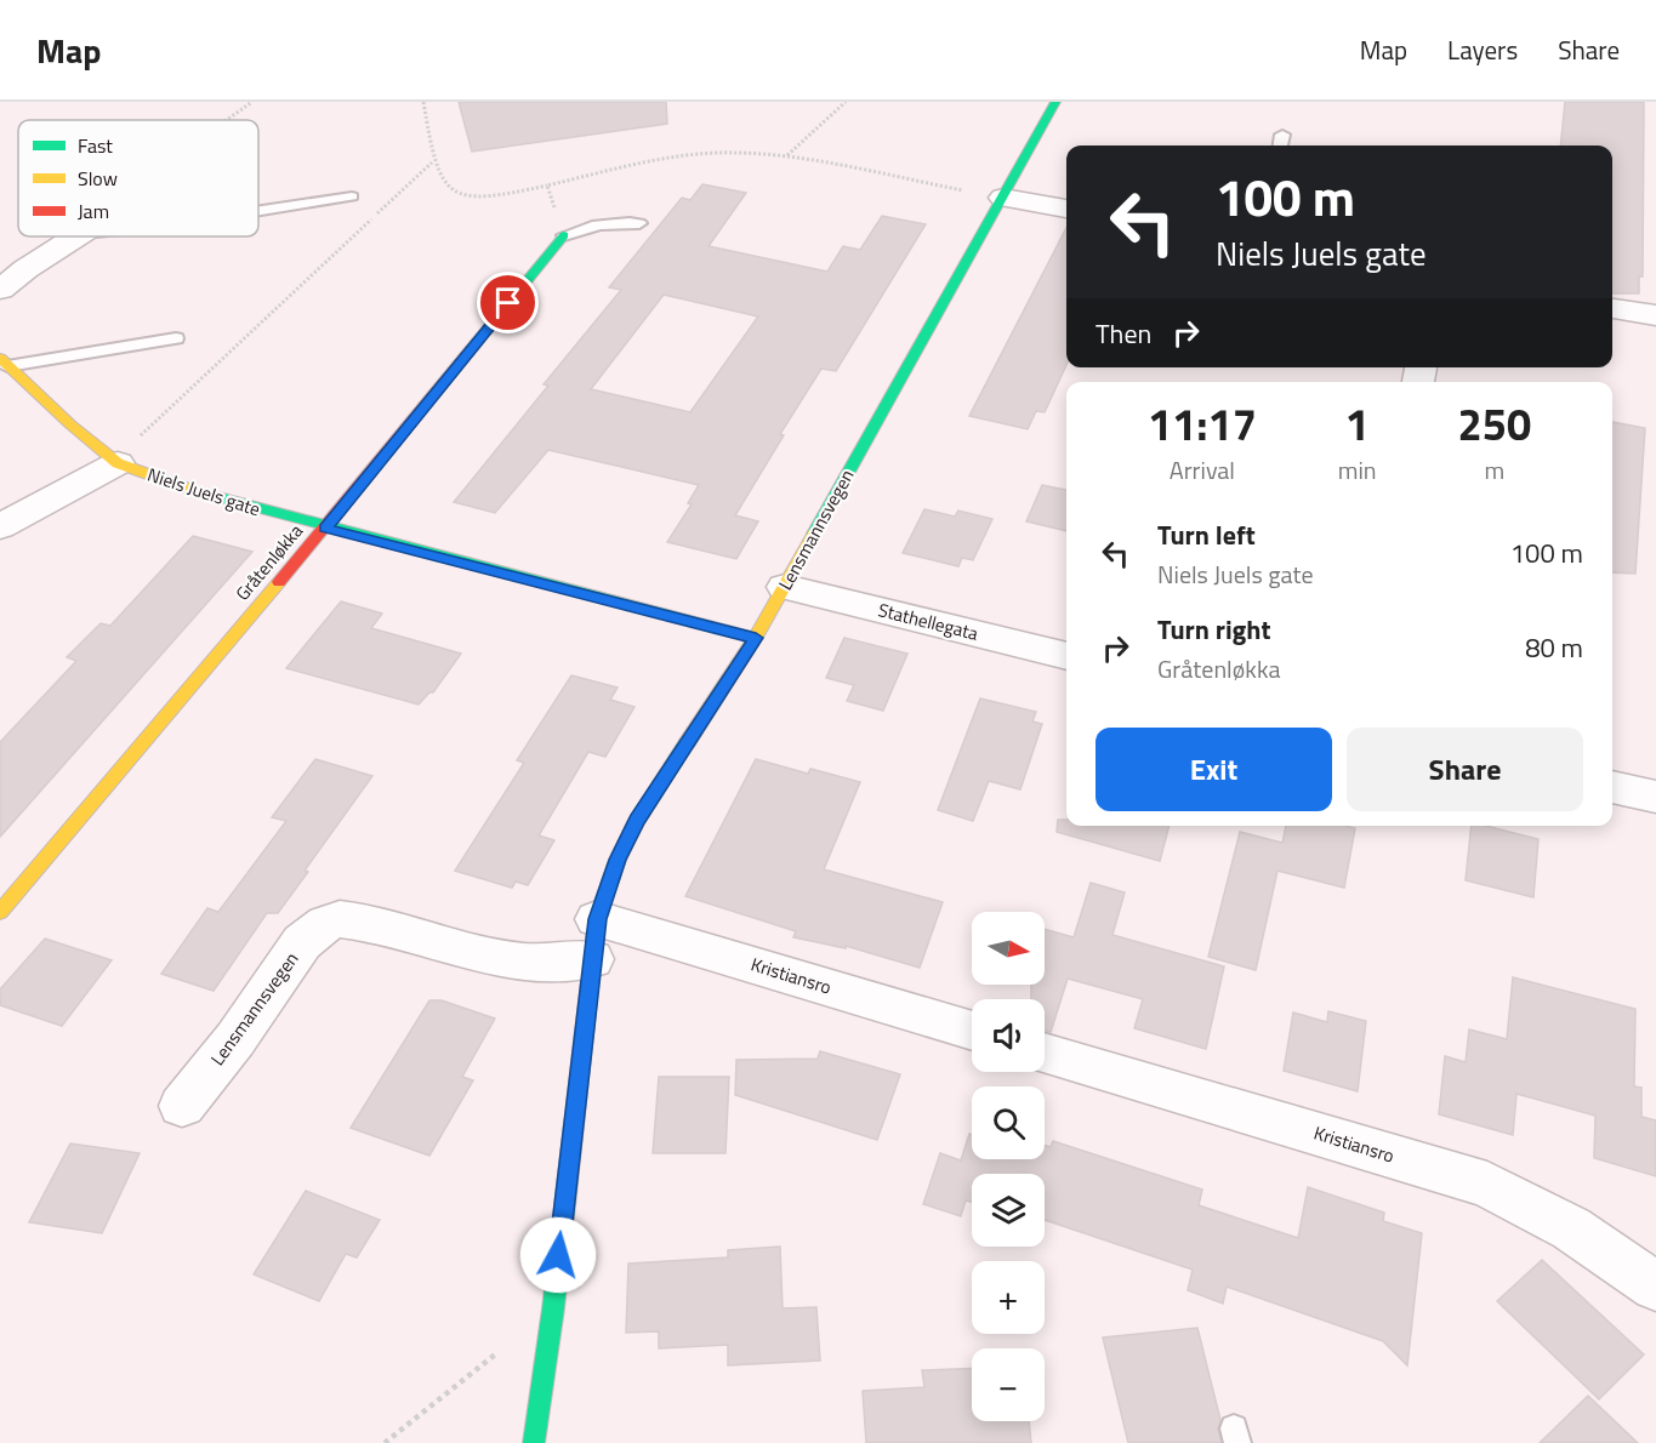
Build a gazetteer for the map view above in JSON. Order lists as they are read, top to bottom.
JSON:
{
  "streets": {
    "street": [
      "Niels Juels gate",
      "Lensmannsvegen",
      "Gråtenløkka",
      "Stathellegata",
      "Kristiansro"
    ]
  },
  "crossings": [
    ["Niels Juels gate", "Lensmannsvegen"],
    ["Niels Juels gate", "Gråtenløkka"],
    ["Lensmannsvegen", "Stathellegata"],
    ["Lensmannsvegen", "Kristiansro"]
  ],
  "legend": ["Fast", "Slow", "Jam"],
  "north": "right",
  "page": {
    "header": "Map",
    "nav": ["Map", "Layers", "Share"],
    "turn": ["100 m", "Niels Juels gate"],
    "then": "Then",
    "eta": [
      "11:17",
      "Arrival",
      "1",
      "min",
      "250",
      "m"
    ],
    "list": [
      {
        "name": "Turn left",
        "note": "Niels Juels gate",
        "value": "100 m"
      },
      {
        "name": "Turn right",
        "note": "Gråtenløkka",
        "value": "80 m"
      }
    ],
    "buttons": ["Exit", "Share"],
    "map_buttons": ["+", "−"]
  }
}
